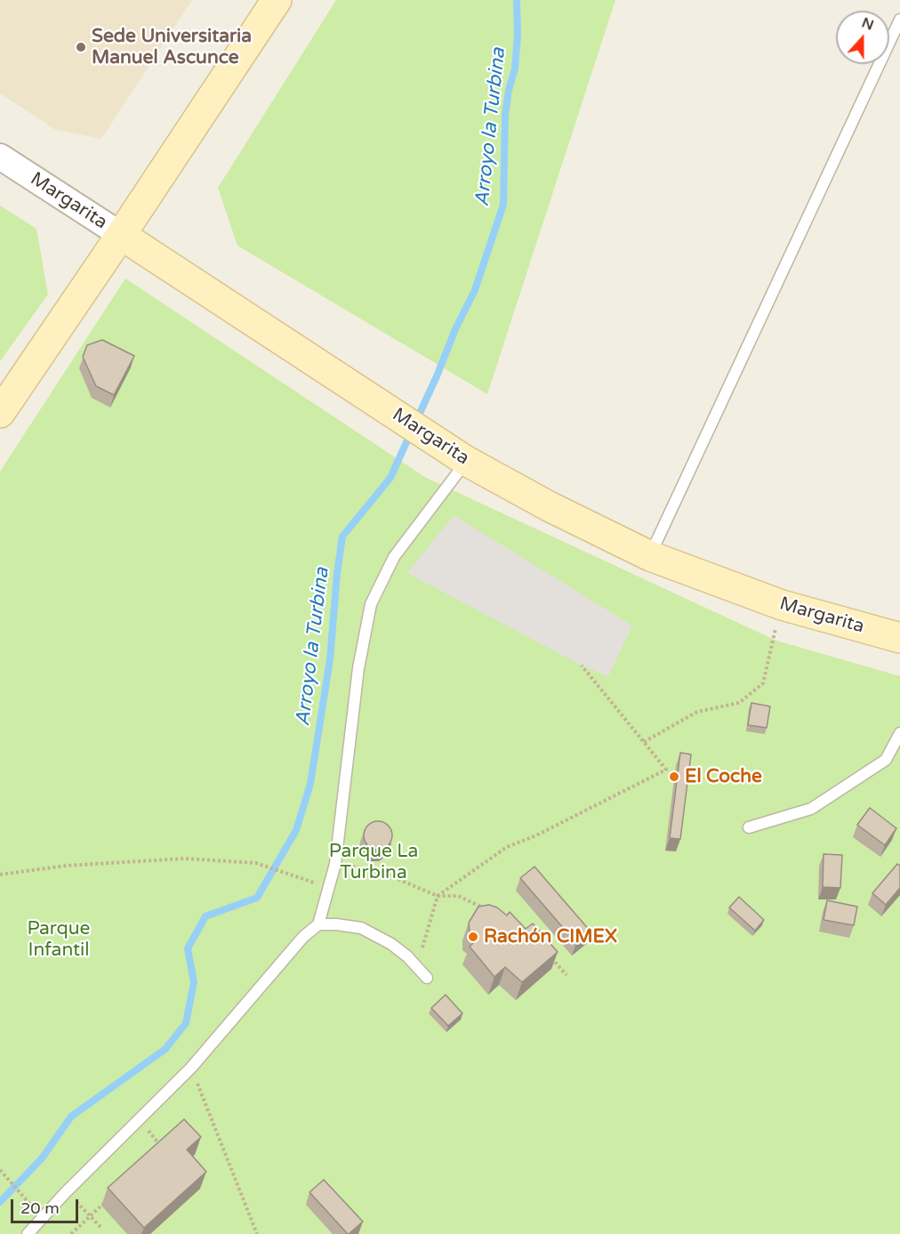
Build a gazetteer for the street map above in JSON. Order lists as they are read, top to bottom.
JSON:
{
  "streets": {
    "main road": ["Margarita"]
  },
  "water": ["Arroyo la Turbina"],
  "parks": ["Parque La Turbina", "Parque Infantil"],
  "places": ["Sede Universitaria Manuel Ascunce", "El Coche", "Rachón CIMEX"],
  "scale_bar": "20 m",
  "north": "top"
}
